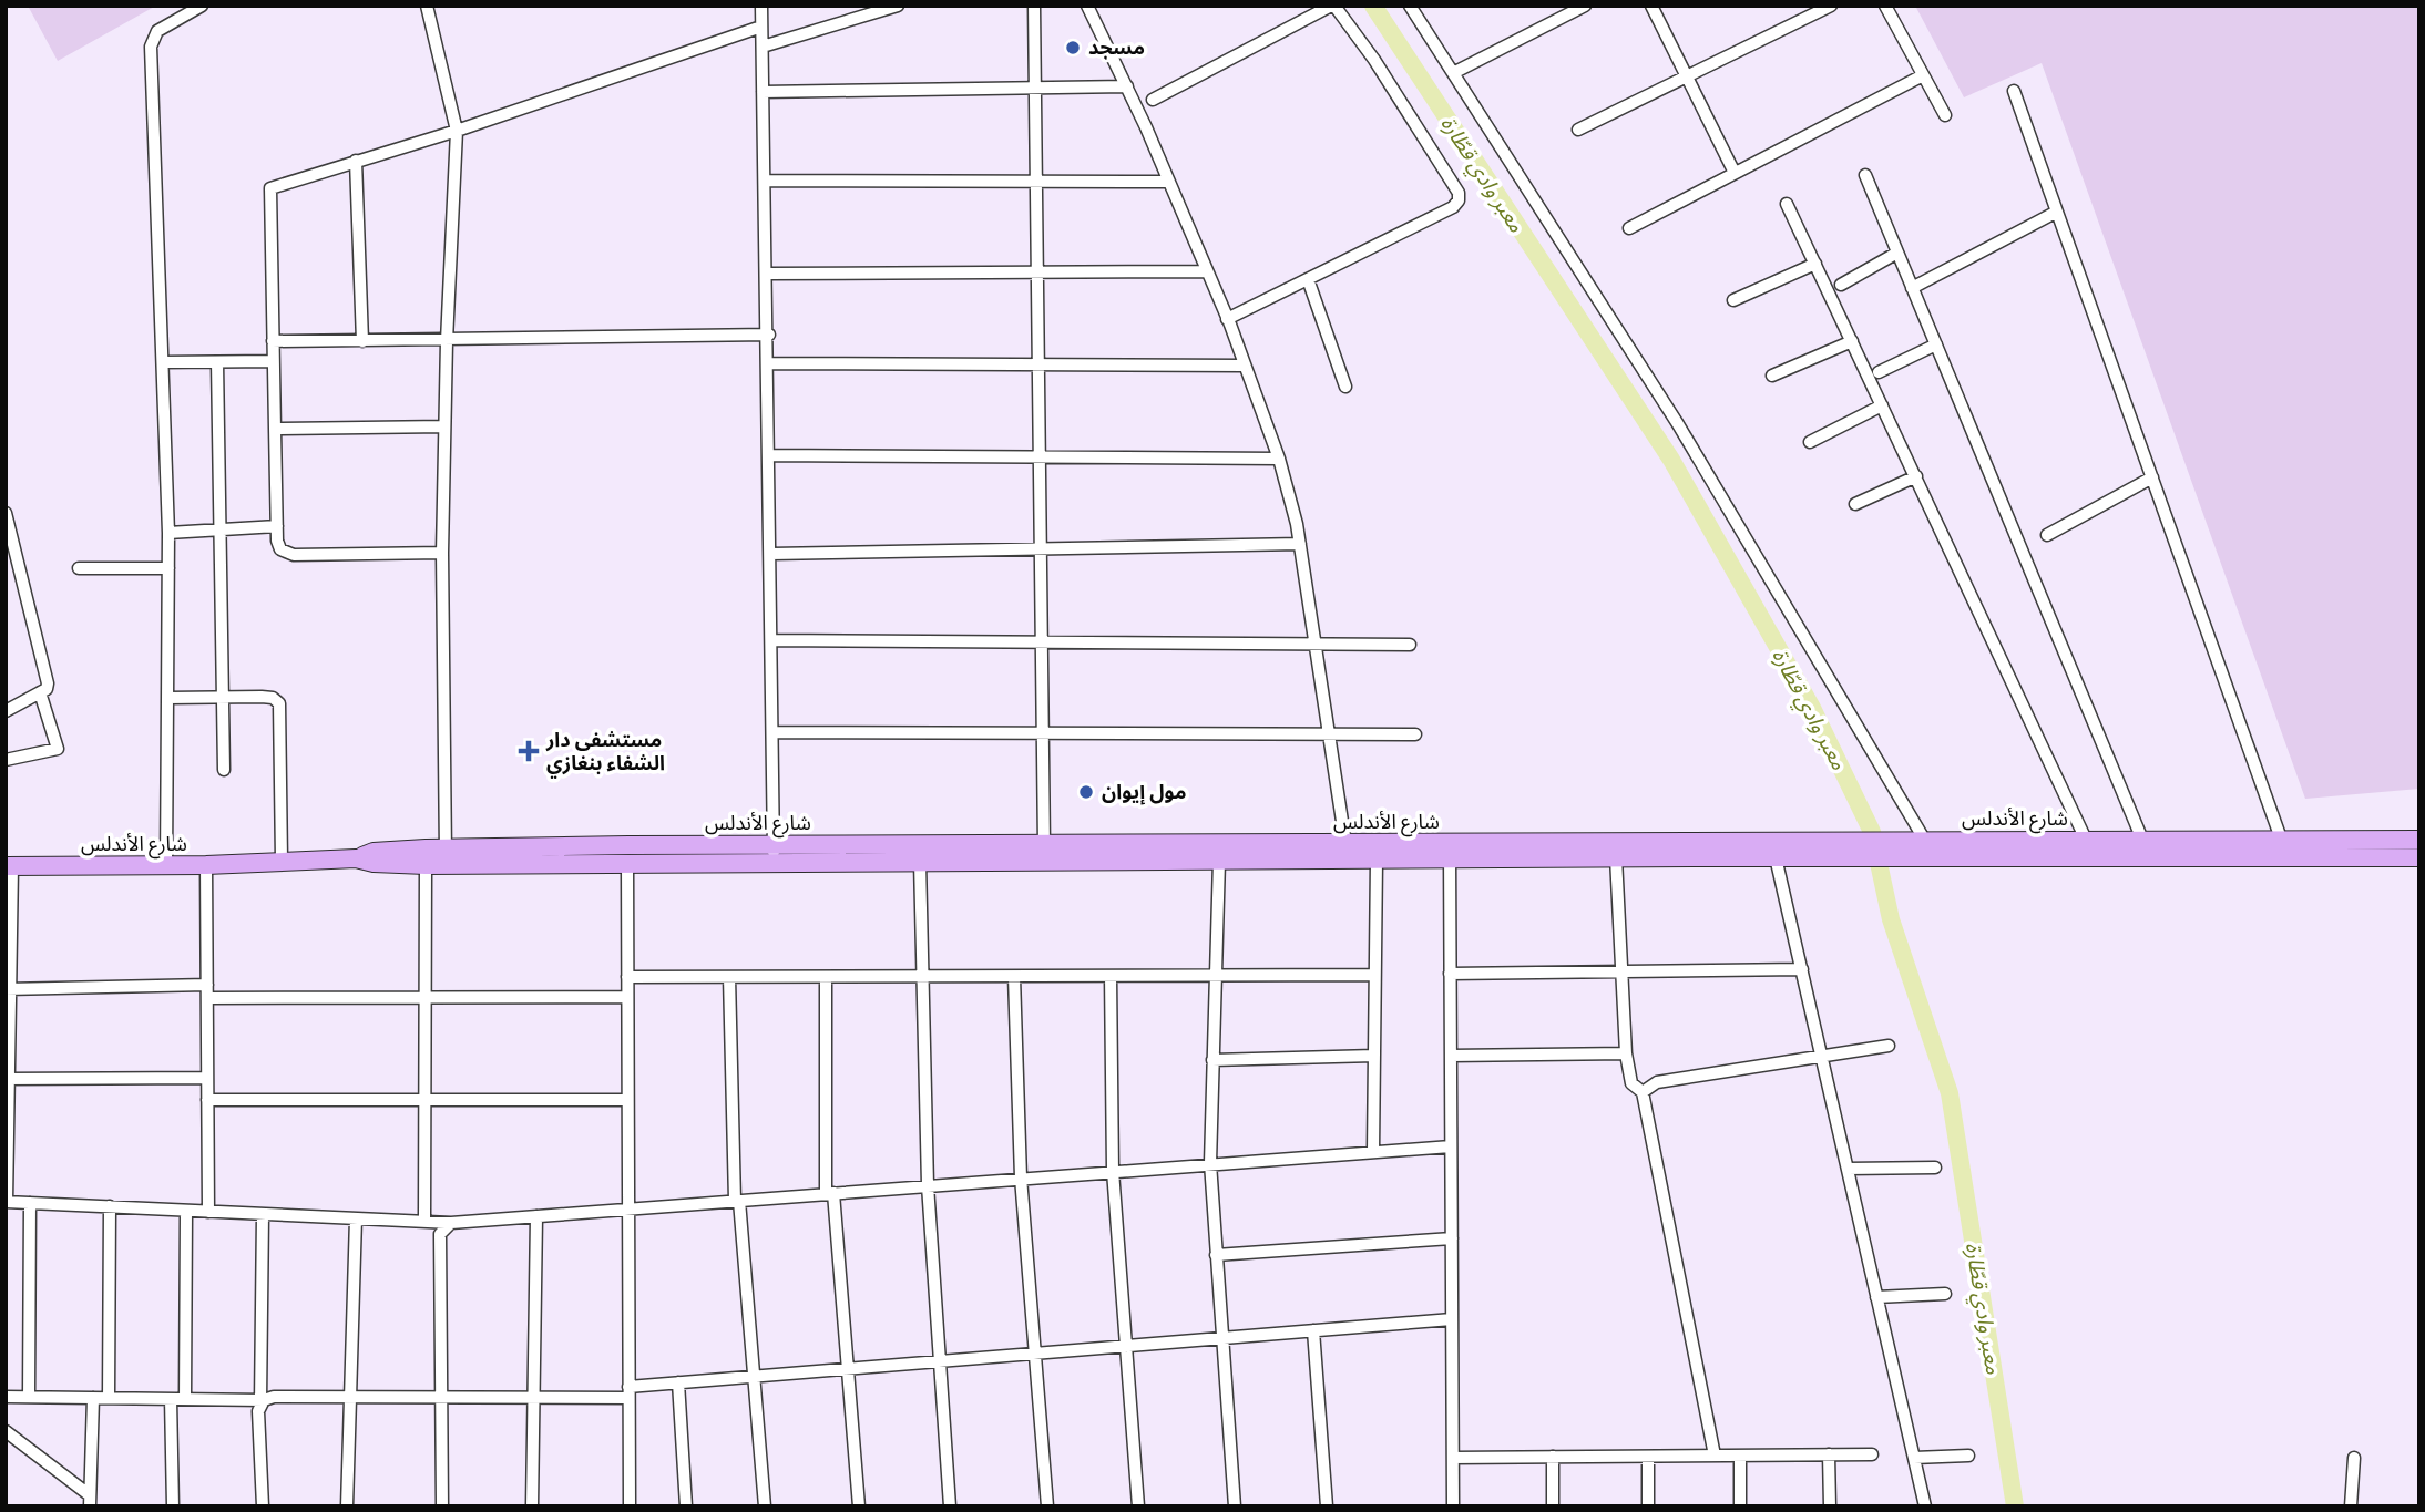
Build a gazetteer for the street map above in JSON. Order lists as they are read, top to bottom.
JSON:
{
  "streets": {
    "main road": ["شارع الأندلس"]
  },
  "water": ["معبر وادي قطّارة"],
  "places": {
    "other": ["مسجد", "مول إيوان"],
    "health": ["مستشفى دار الشفاء بنغازي"]
  }
}
